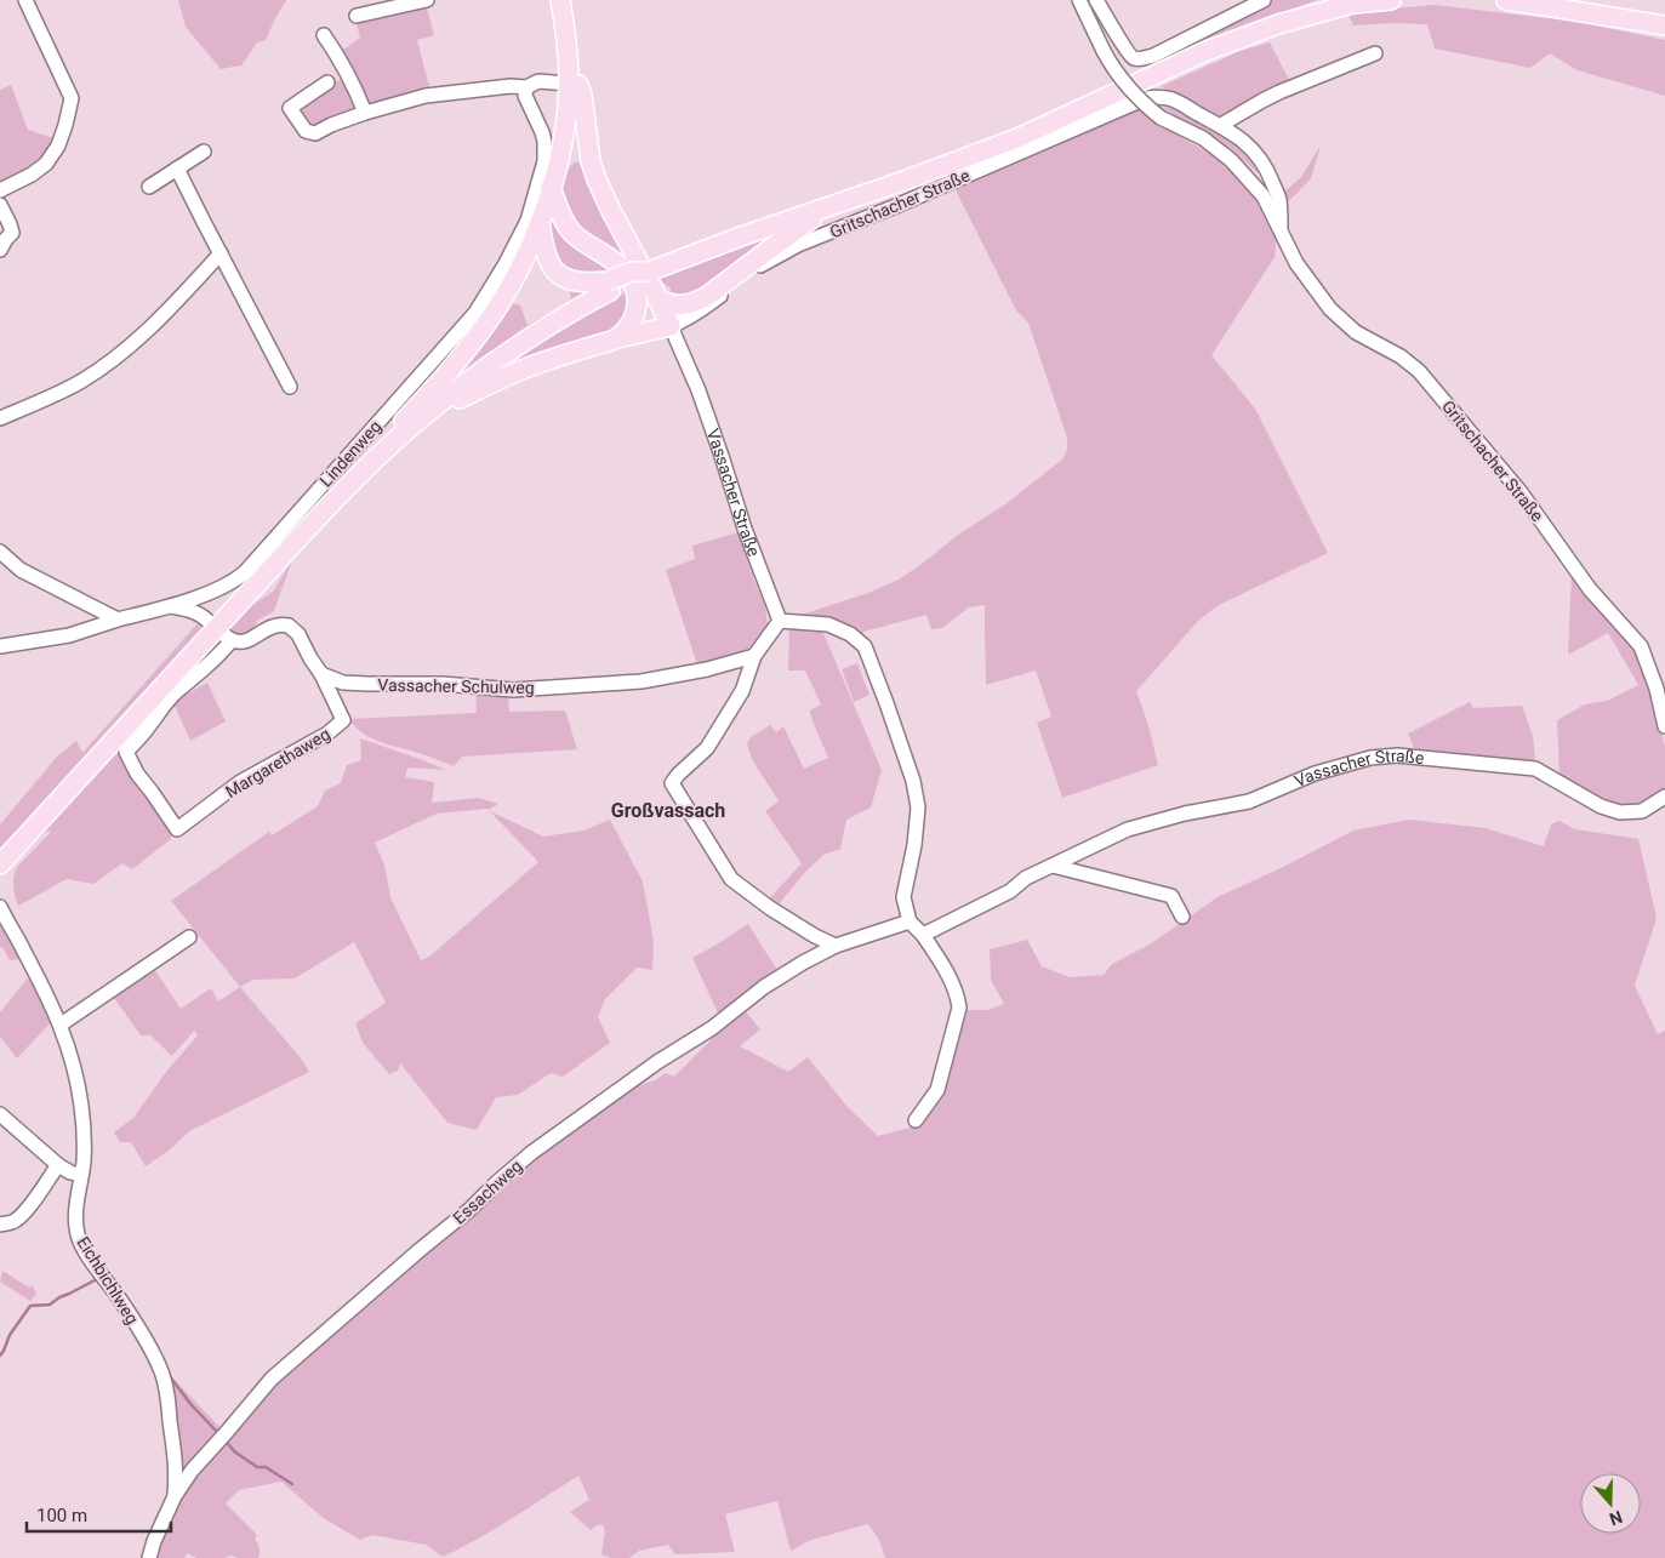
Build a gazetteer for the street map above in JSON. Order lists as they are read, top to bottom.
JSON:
{
  "streets": {
    "main road": ["Vassacher Straße"],
    "street": [
      "Gritschacher Straße",
      "Lindenweg",
      "Vassacher Schulweg",
      "Margarethaweg",
      "Essachweg",
      "Eichbichlweg"
    ]
  },
  "crossings": [
    ["Gritschacher Straße", "Vassacher Straße"],
    ["Vassacher Schulweg", "Margarethaweg"],
    ["Essachweg", "Eichbichlweg"]
  ],
  "districts": ["Großvassach"],
  "scale_bar": "100 m",
  "north": "bottom"
}
